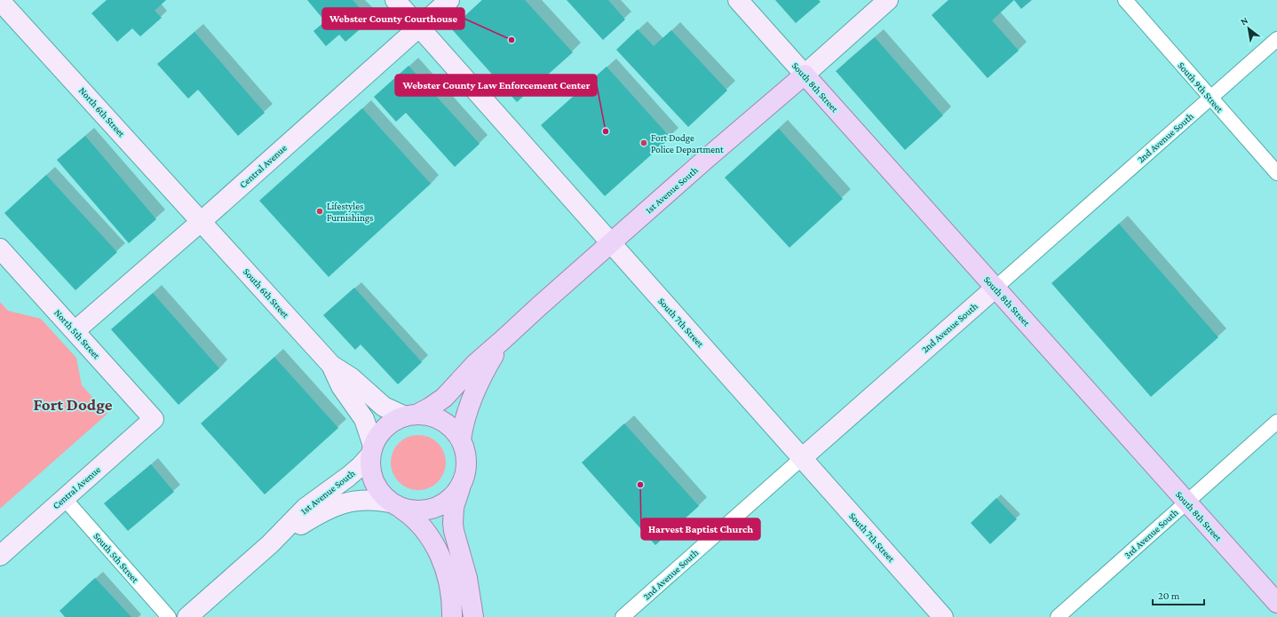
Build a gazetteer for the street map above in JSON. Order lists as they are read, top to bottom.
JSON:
{
  "streets": {
    "main road": [
      "South 8th Street",
      "North 6th Street",
      "2nd Avenue South",
      "Central Avenue",
      "1st Avenue South",
      "South 6th Street",
      "South 7th Street",
      "North 5th Street"
    ],
    "street": ["South 9th Street", "3rd Avenue South", "South 5th Street"]
  },
  "crossings": [
    ["South 8th Street", "2nd Avenue South"],
    ["South 8th Street", "1st Avenue South"],
    ["South 8th Street", "3rd Avenue South"],
    ["South 9th Street", "2nd Avenue South"],
    ["North 6th Street", "Central Avenue"],
    ["North 6th Street", "South 6th Street"],
    ["2nd Avenue South", "South 7th Street"],
    ["Central Avenue", "South 6th Street"],
    ["Central Avenue", "South 7th Street"],
    ["Central Avenue", "North 5th Street"],
    ["Central Avenue", "South 5th Street"],
    ["1st Avenue South", "South 6th Street"],
    ["1st Avenue South", "South 7th Street"]
  ],
  "districts": ["Fort Dodge"],
  "places": [
    "Webster County Courthouse",
    "Webster County Law Enforcement Center",
    "Fort Dodge Police Department",
    "Lifestyles Furnishings",
    "Harvest Baptist Church"
  ],
  "scale_bar": "20 m",
  "north": "top left"
}
